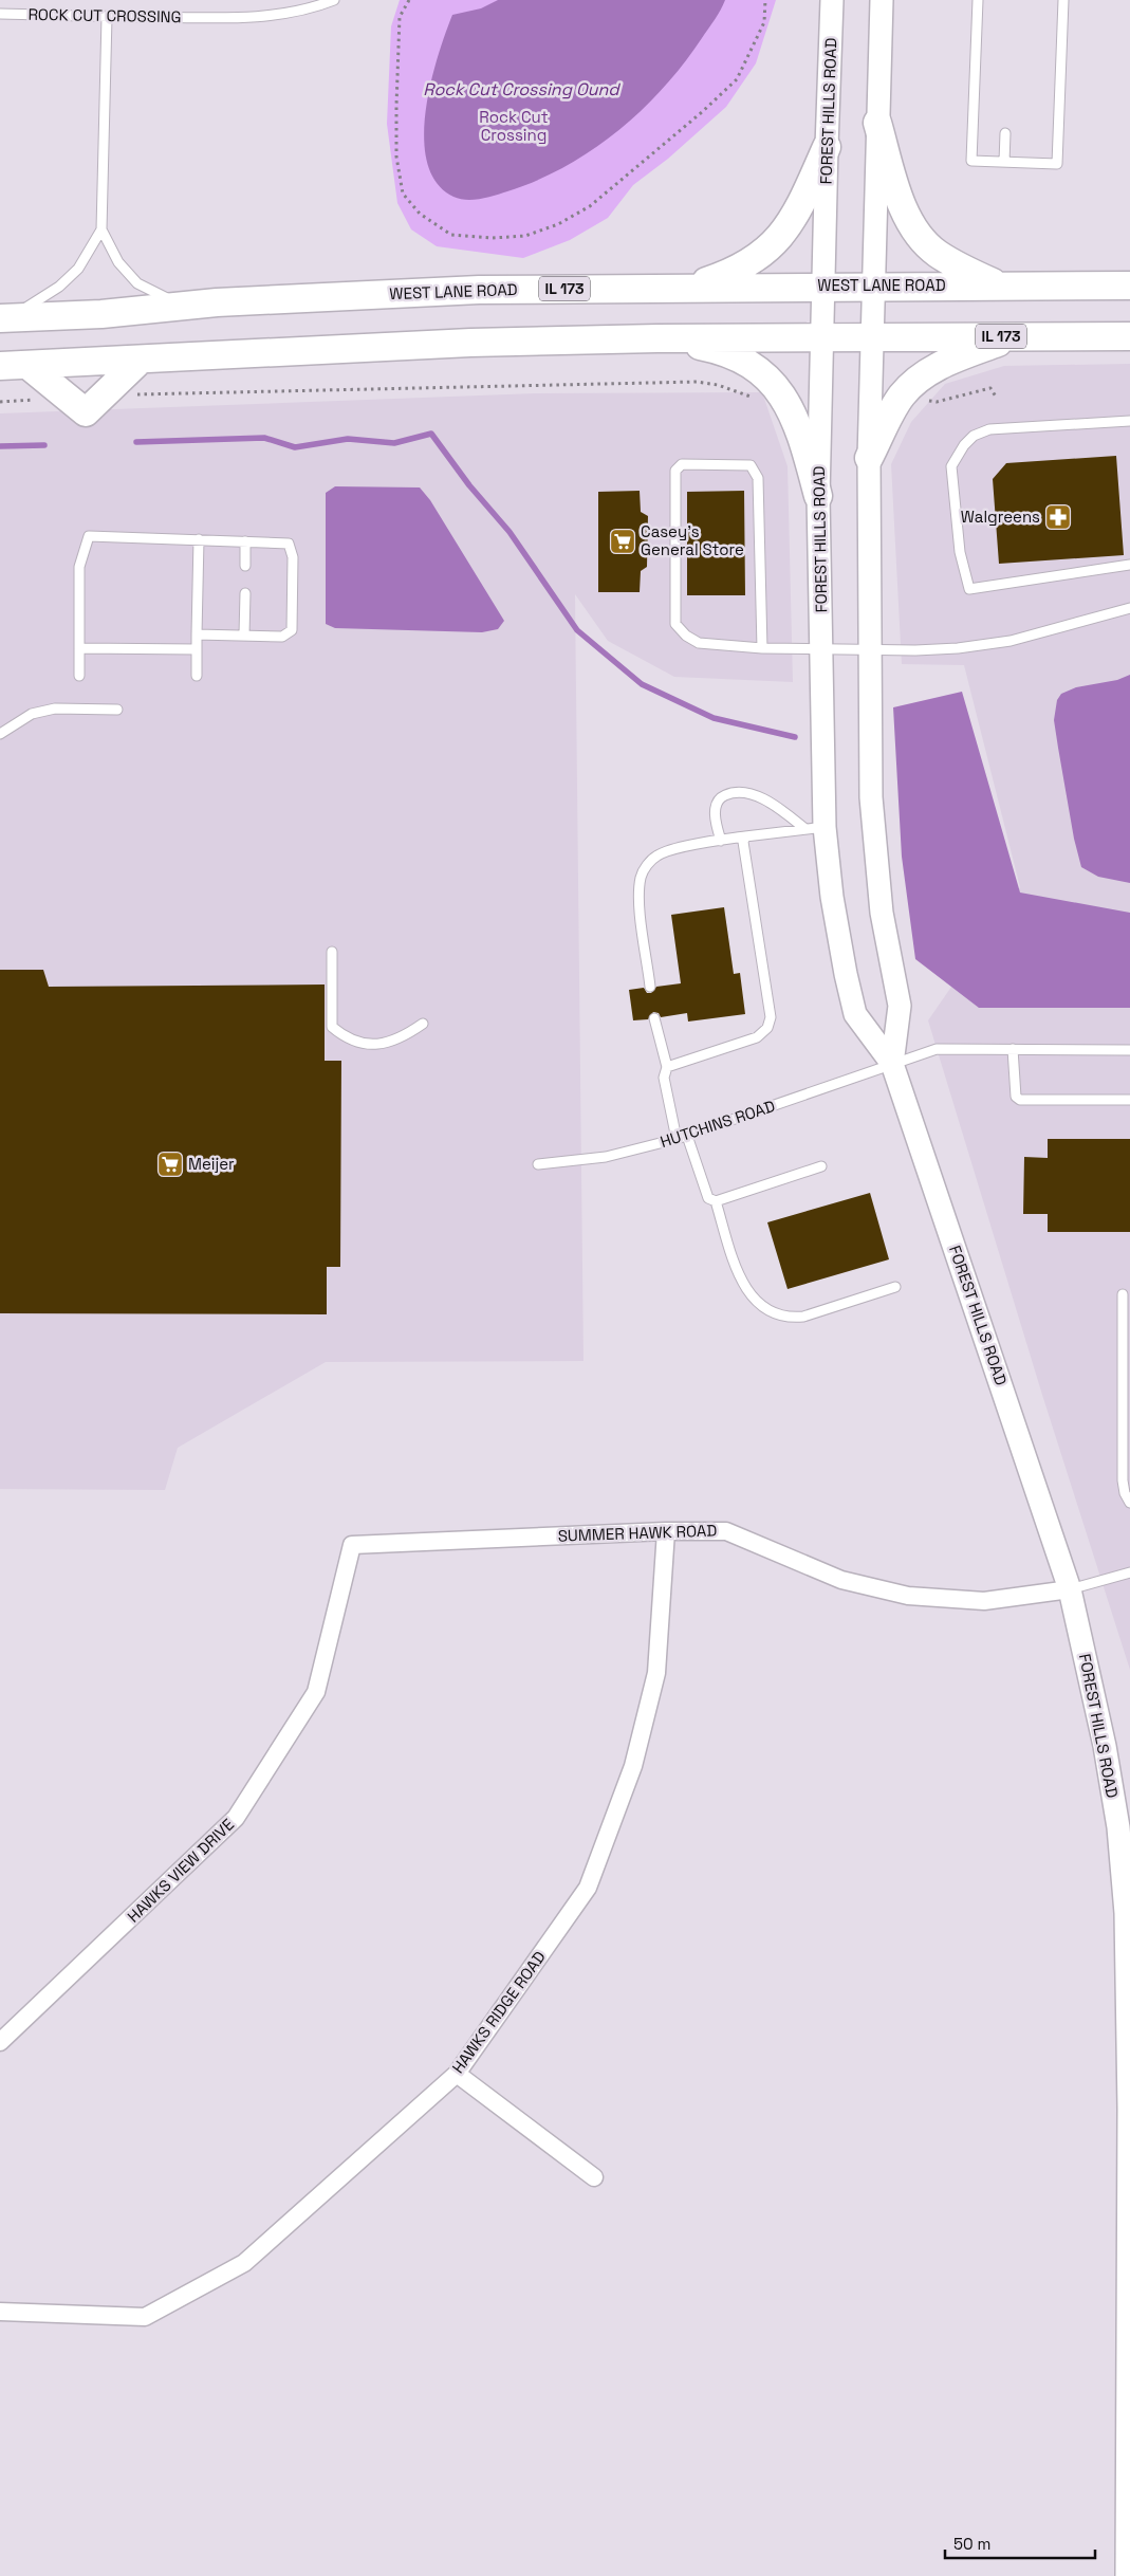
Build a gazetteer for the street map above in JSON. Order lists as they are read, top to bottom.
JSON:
{
  "streets": {
    "main road": ["WEST LANE ROAD", "IL 173"],
    "street": [
      "FOREST HILLS ROAD",
      "SUMMER HAWK ROAD",
      "HAWKS VIEW DRIVE",
      "HAWKS RIDGE ROAD"
    ],
    "lane": ["ROCK CUT CROSSING", "HUTCHINS ROAD"]
  },
  "crossings": [
    ["FOREST HILLS ROAD", "WEST LANE ROAD"],
    ["FOREST HILLS ROAD", "IL 173"],
    ["FOREST HILLS ROAD", "HUTCHINS ROAD"],
    ["FOREST HILLS ROAD", "SUMMER HAWK ROAD"],
    ["SUMMER HAWK ROAD", "HAWKS VIEW DRIVE"],
    ["SUMMER HAWK ROAD", "HAWKS RIDGE ROAD"]
  ],
  "water": ["Rock Cut Crossing Ound"],
  "parks": ["Rock Cut Crossing"],
  "places": {
    "pharmacy": ["Walgreens"],
    "supermarket": ["Casey's General Store", "Meijer"]
  },
  "scale_bar": "50 m"
}
